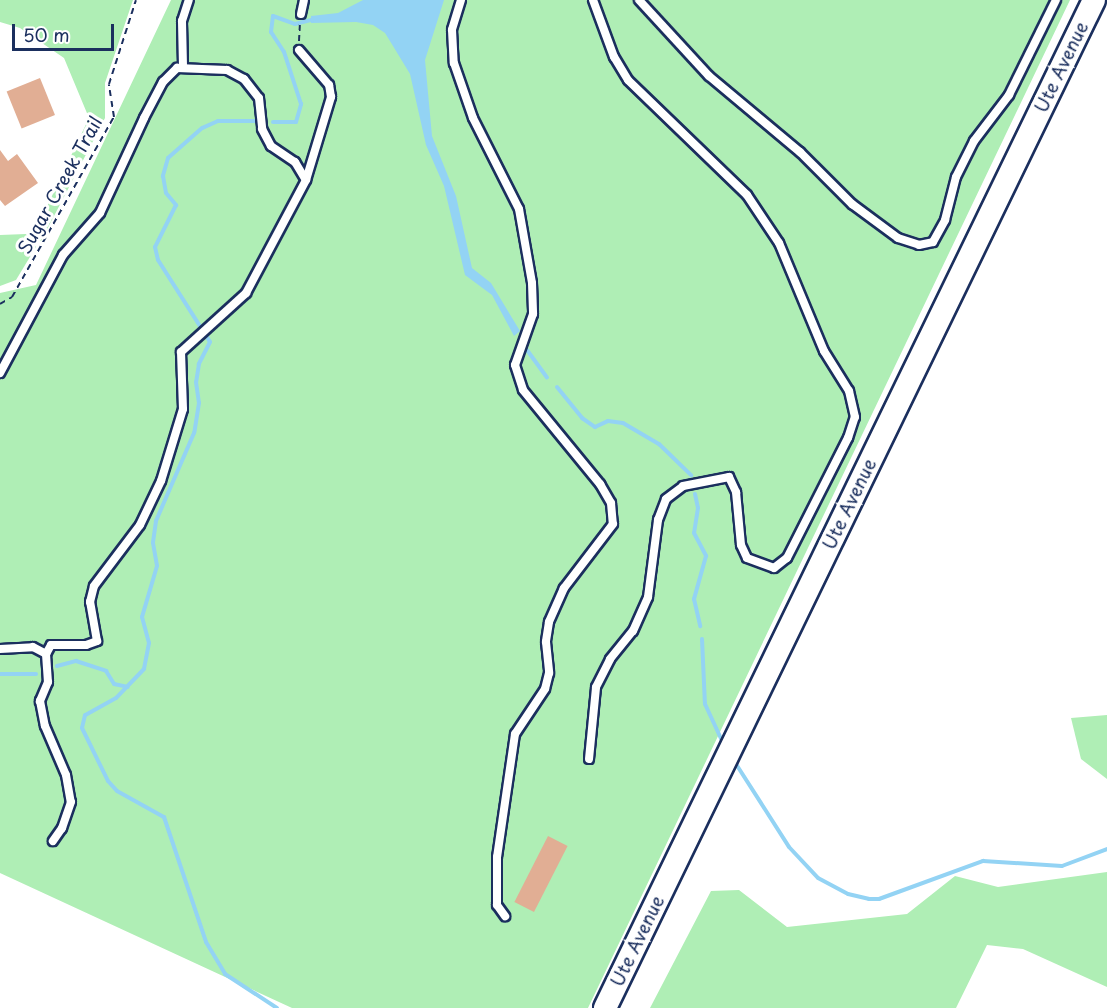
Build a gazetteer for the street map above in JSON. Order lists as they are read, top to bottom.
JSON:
{
  "streets": {
    "main road": ["Ute Avenue"],
    "path": ["Sugar Creek Trail"]
  },
  "scale_bar": "50 m"
}
